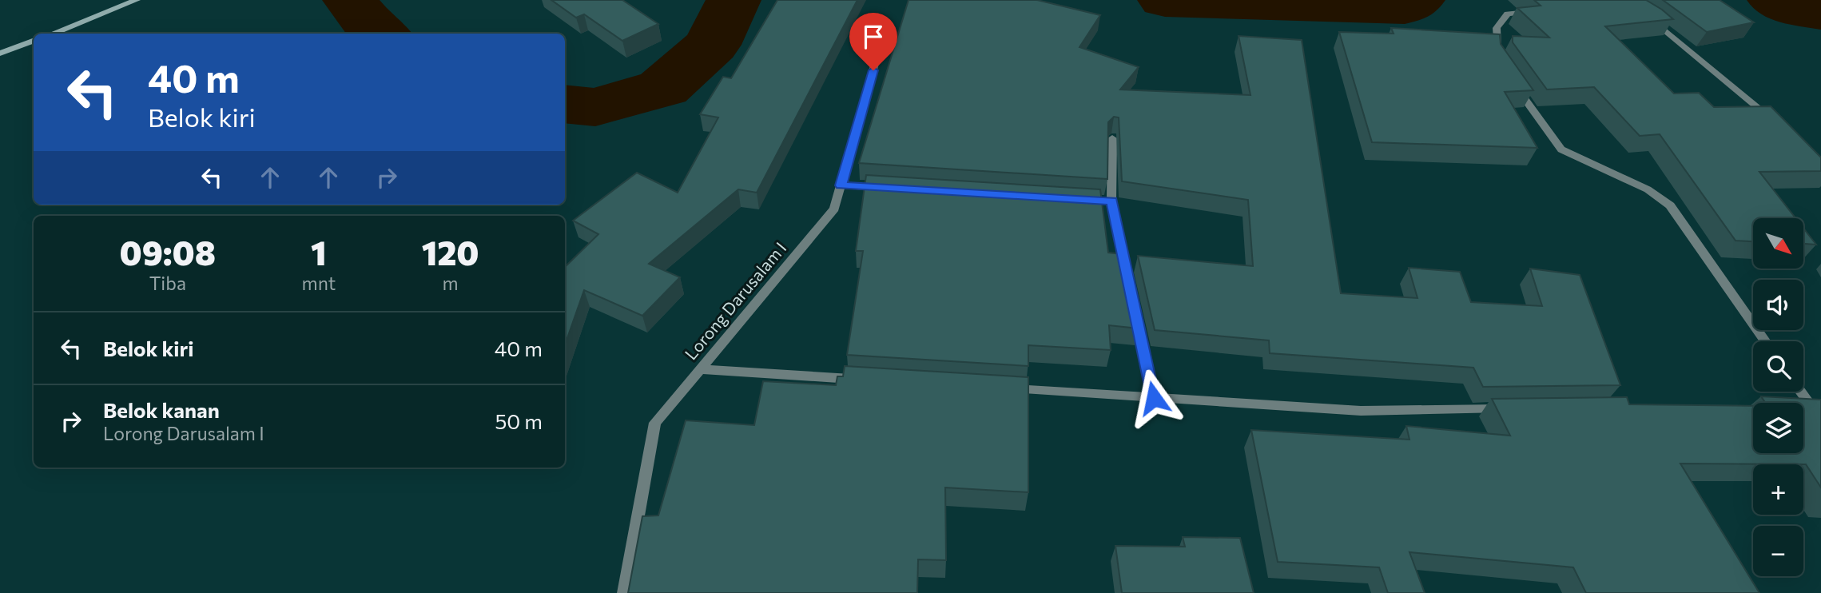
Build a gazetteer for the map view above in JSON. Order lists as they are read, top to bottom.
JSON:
{
  "streets": {
    "street": ["Lorong Darusalam I"]
  },
  "north": "bottom right",
  "page": {
    "turn": ["40 m", "Belok kiri"],
    "eta": [
      "09:08",
      "Tiba",
      "1",
      "mnt",
      "120",
      "m"
    ],
    "map_buttons": ["+", "−"],
    "list": [
      {
        "name": "Belok kiri",
        "value": "40 m"
      },
      {
        "name": "Belok kanan",
        "note": "Lorong Darusalam I",
        "value": "50 m"
      }
    ]
  }
}
